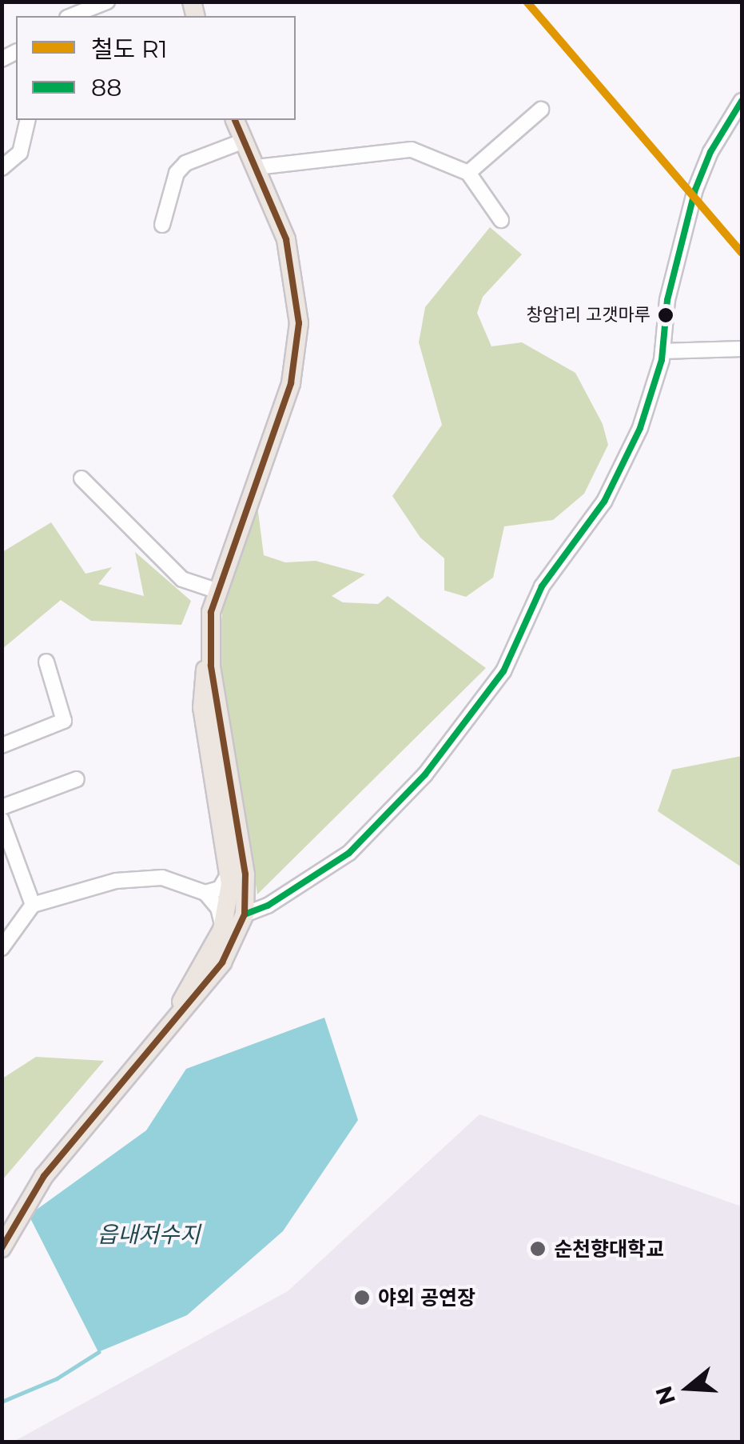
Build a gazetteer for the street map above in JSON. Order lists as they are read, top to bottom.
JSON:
{
  "water": ["읍내저수지"],
  "places": ["창암1리 고갯마루", "순천향대학교", "야외 공연장"],
  "lines": ["rail line R1", "transit line 88"],
  "legend": ["철도 R1", "88"],
  "north": "left"
}
